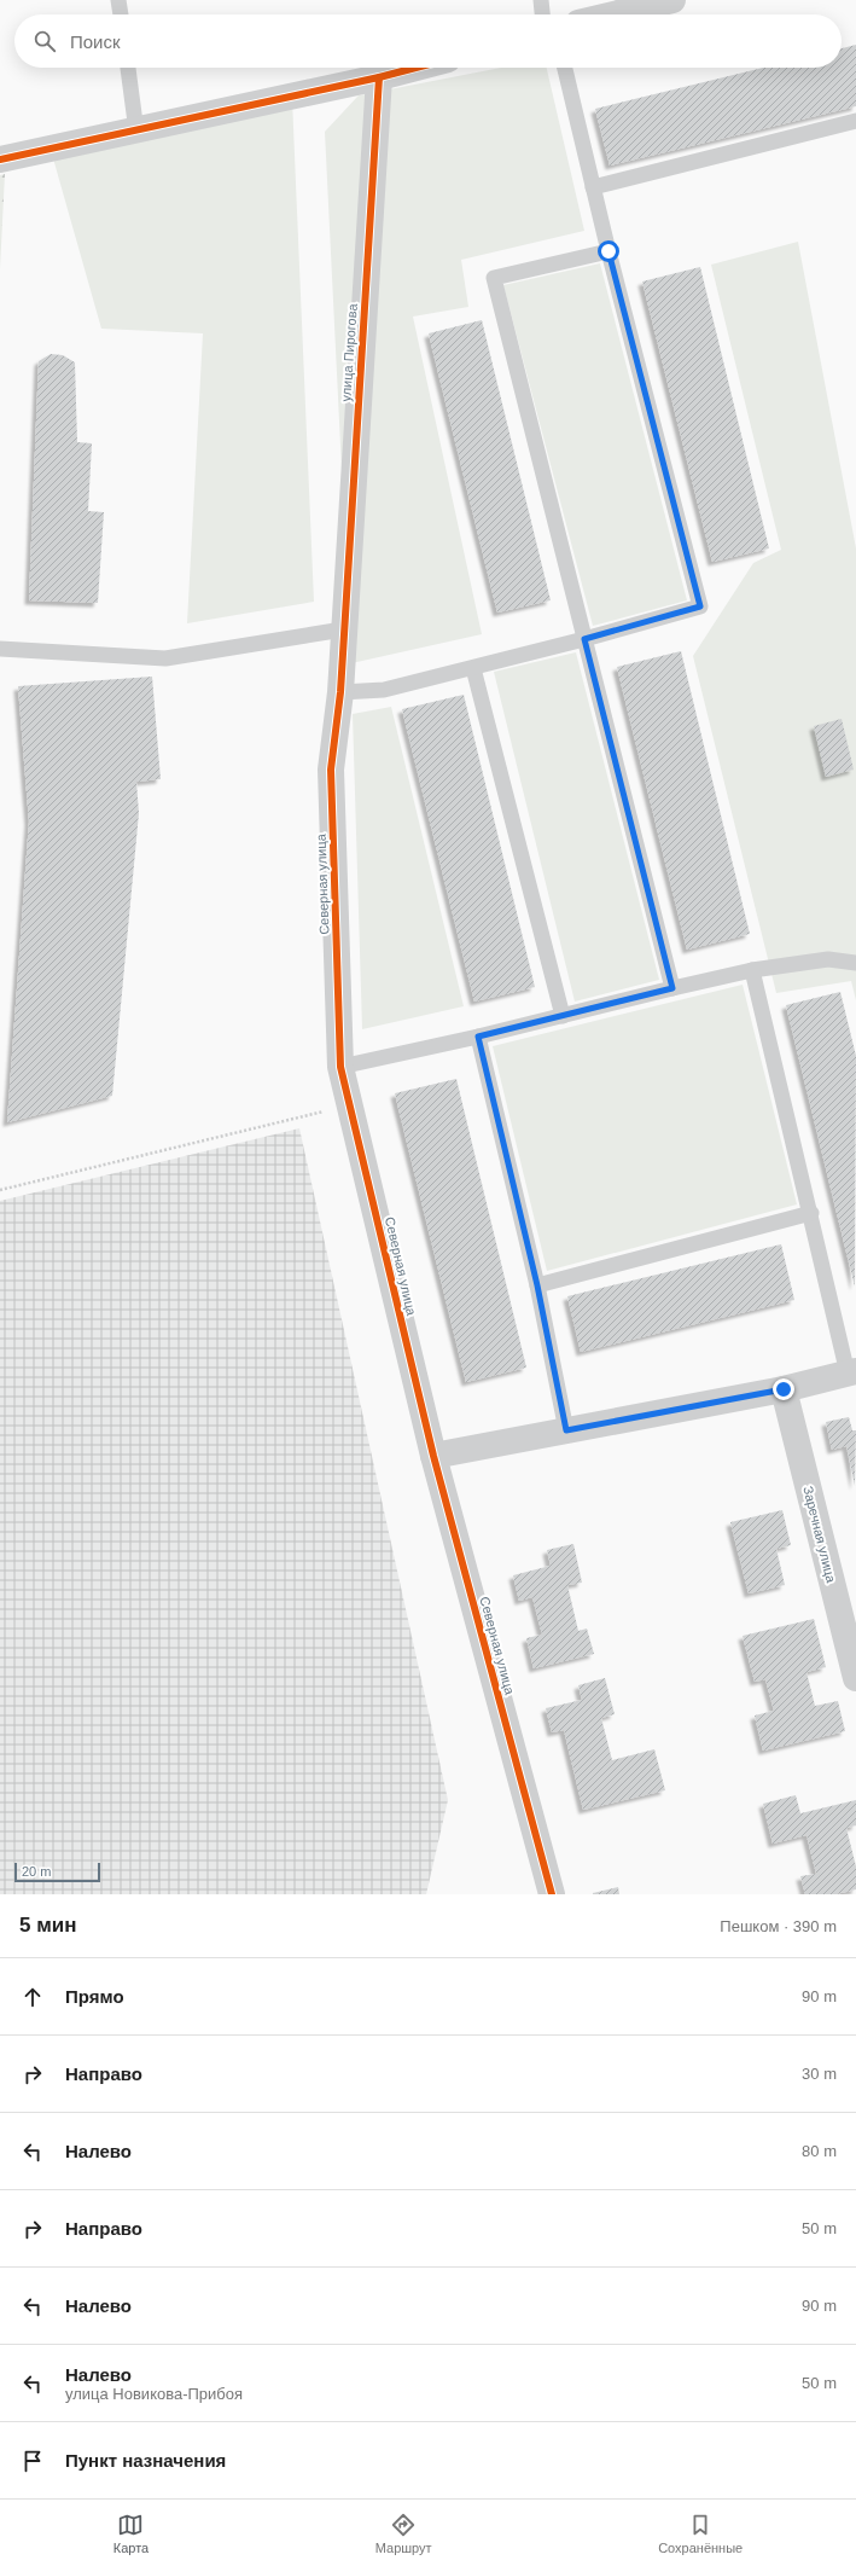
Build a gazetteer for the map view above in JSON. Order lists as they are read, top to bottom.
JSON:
{
  "streets": {
    "street": ["улица Пирогова", "Северная улица", "Заречная улица"]
  },
  "crossings": [
    ["улица Пирогова", "Северная улица"]
  ],
  "scale_bar": "20 m",
  "page": {
    "search": "Поиск",
    "scale": "20 m",
    "heading": ["5 мин", "Пешком · 390 m"],
    "list": [
      ["Прямо", "90 m"],
      ["Направо", "30 m"],
      ["Налево", "80 m"],
      ["Направо", "50 m"],
      ["Налево", "90 m"],
      ["Налево", "улица Новикова-Прибоя", "50 m"],
      "Пункт назначения"
    ],
    "nav": ["Карта", "Маршрут", "Сохранённые"]
  }
}
